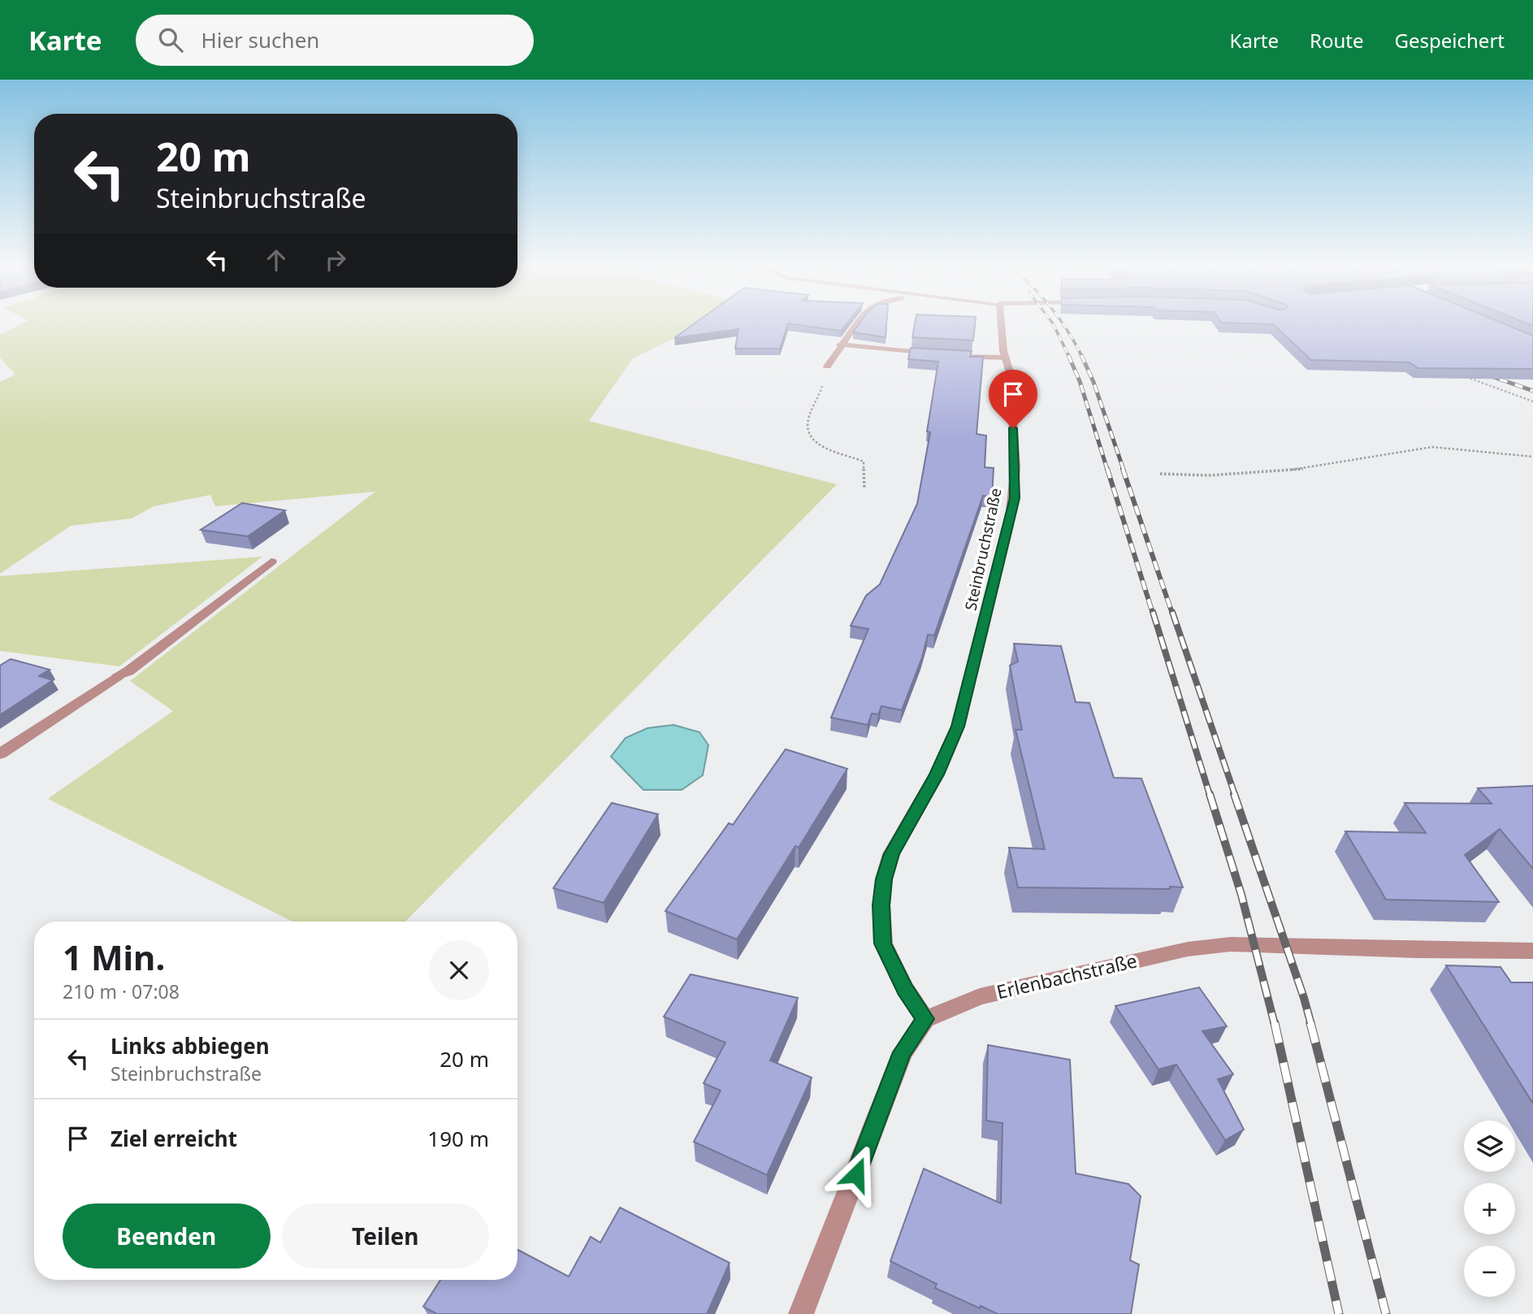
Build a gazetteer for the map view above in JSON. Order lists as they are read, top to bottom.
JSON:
{
  "streets": {
    "street": ["Steinbruchstraße", "Erlenbachstraße"]
  },
  "crossings": [
    ["Steinbruchstraße", "Erlenbachstraße"]
  ],
  "page": {
    "header": "Karte",
    "search": "Hier suchen",
    "nav": ["Karte", "Route", "Gespeichert"],
    "turn": ["20 m", "Steinbruchstraße"],
    "heading": ["1 Min.", "210 m · 07:08"],
    "list": [
      {
        "name": "Links abbiegen",
        "note": "Steinbruchstraße",
        "value": "20 m"
      },
      {
        "name": "Ziel erreicht",
        "value": "190 m"
      }
    ],
    "map_buttons": ["+", "−"],
    "buttons": ["Beenden", "Teilen"]
  }
}
